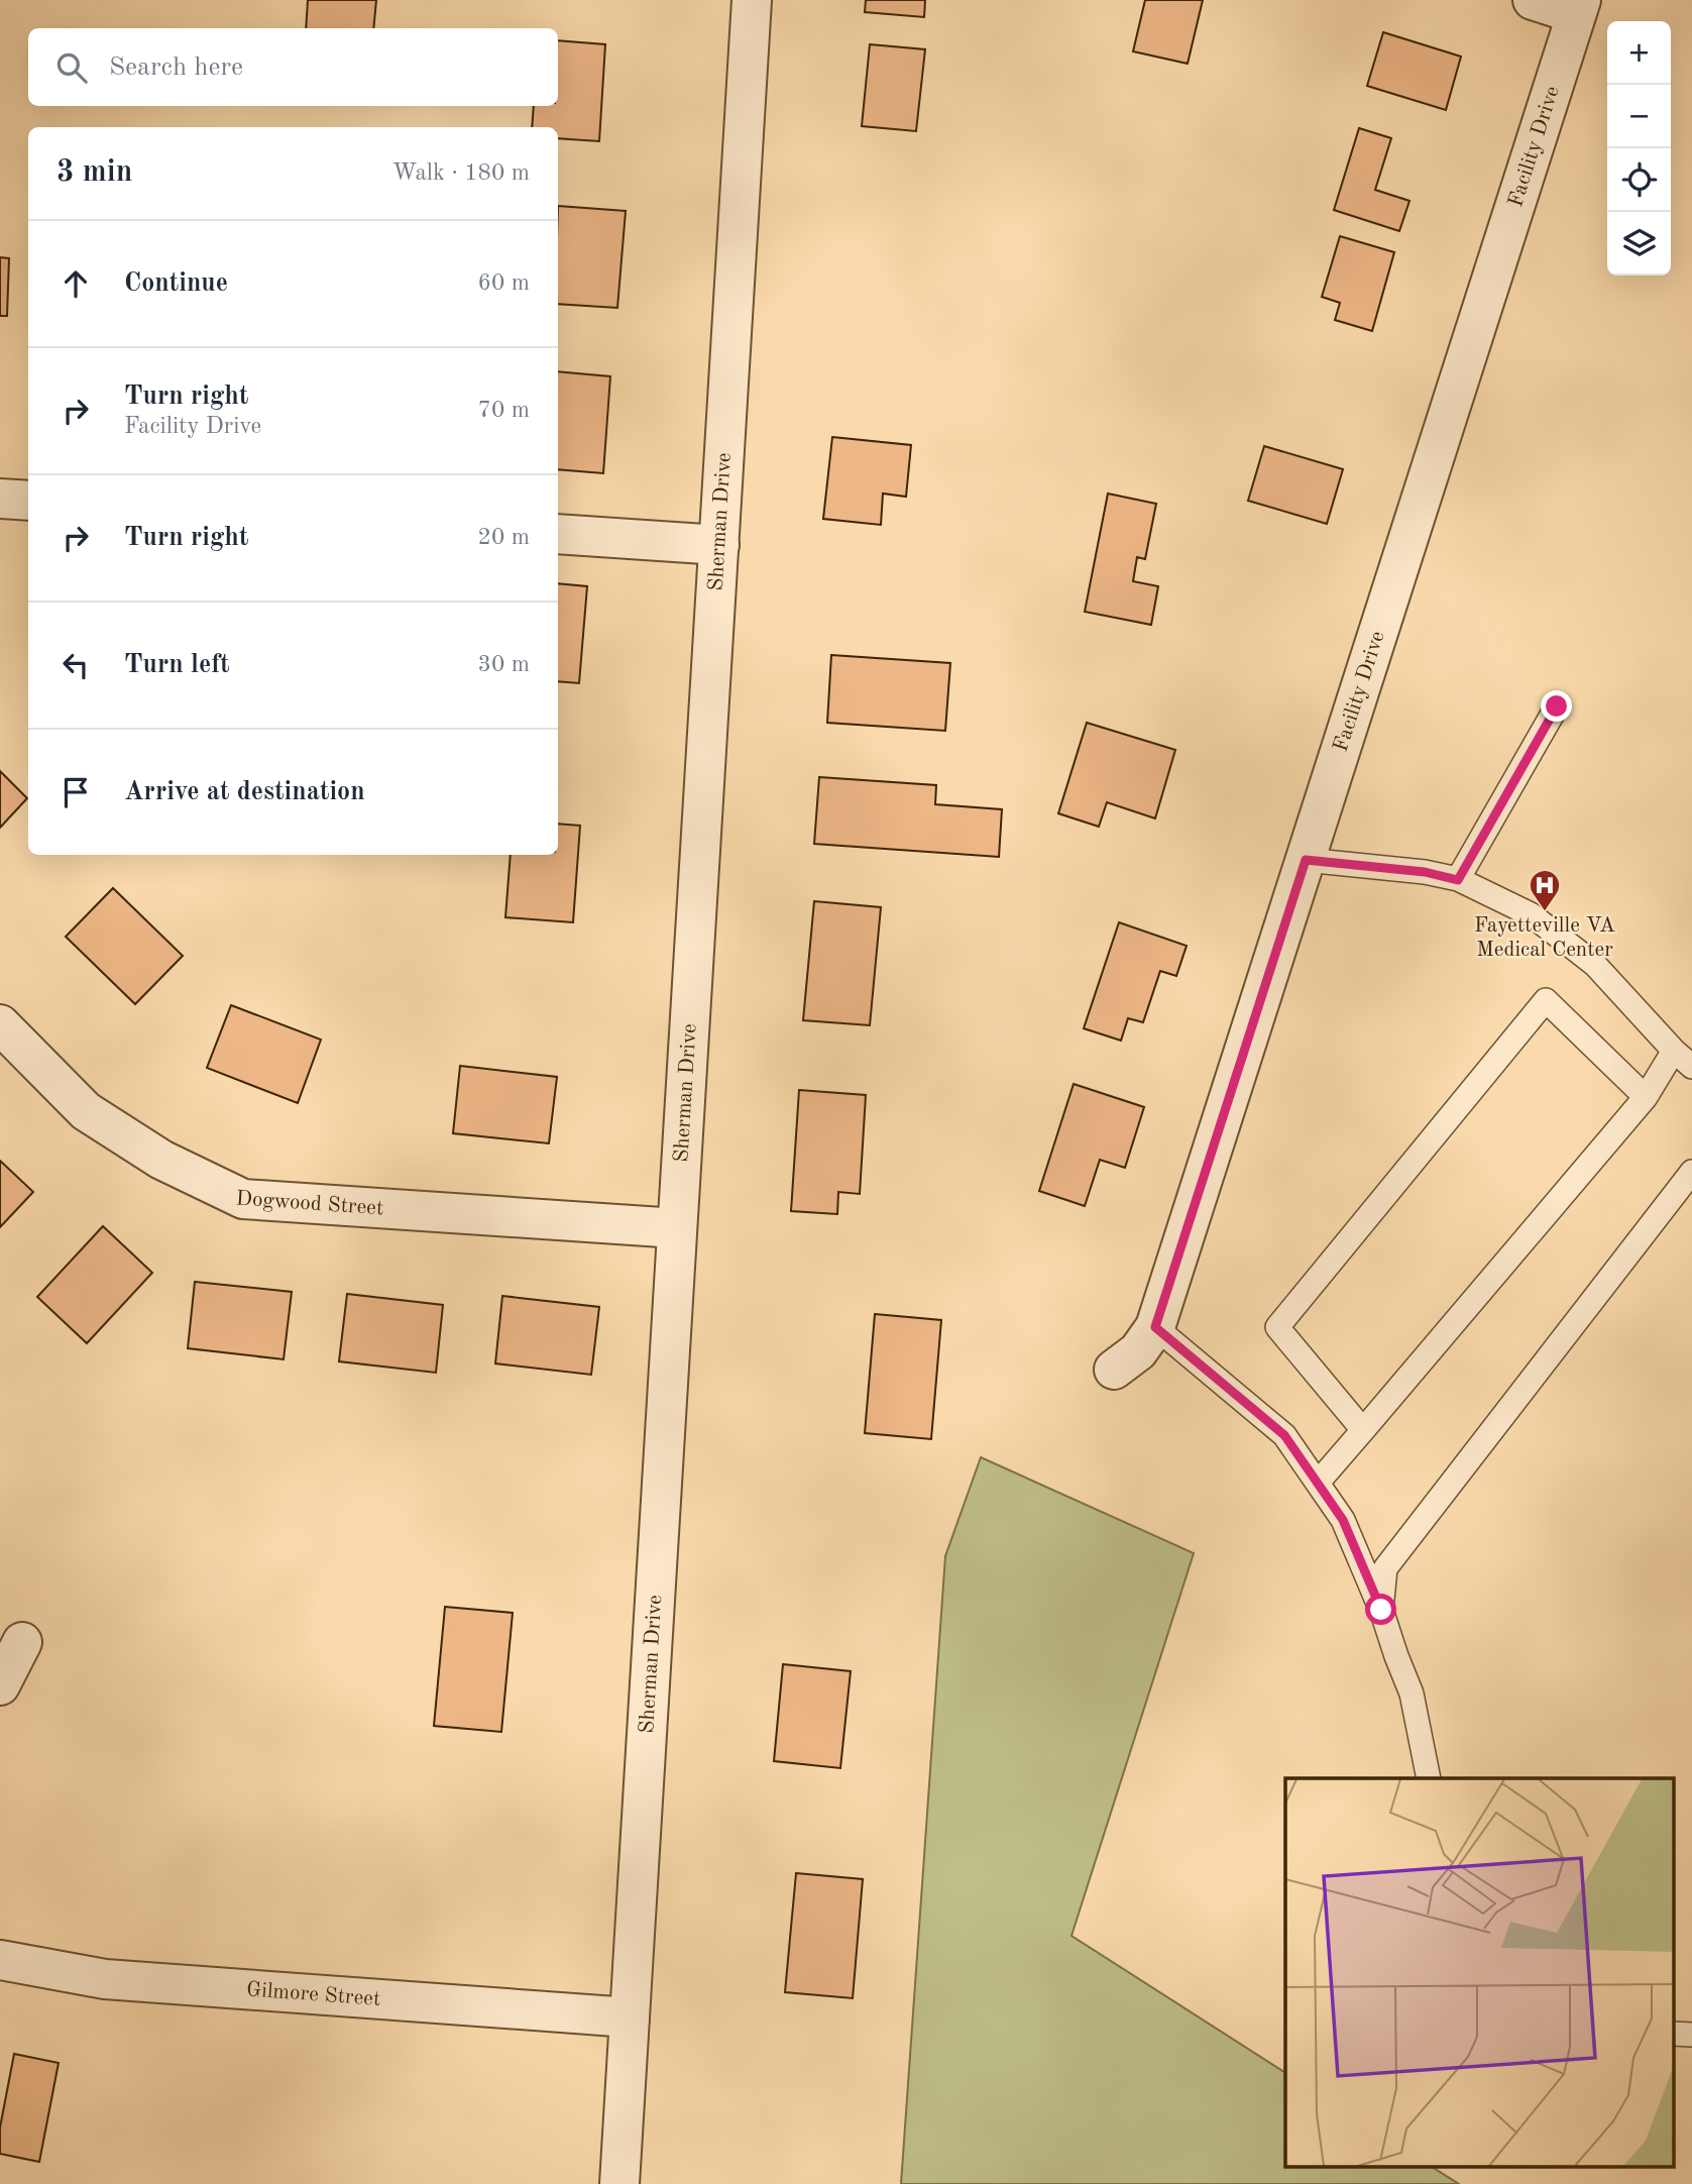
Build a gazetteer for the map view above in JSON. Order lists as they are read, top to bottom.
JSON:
{
  "streets": {
    "street": [
      "Facility Drive",
      "Sherman Drive",
      "Dogwood Street",
      "Gilmore Street"
    ]
  },
  "crossings": [
    ["Sherman Drive", "Dogwood Street"],
    ["Sherman Drive", "Gilmore Street"]
  ],
  "places": {
    "hospital": ["Fayetteville VA Medical Center"]
  },
  "page": {
    "map_buttons": ["+", "−"],
    "search": "Search here",
    "heading": ["3 min", "Walk · 180 m"],
    "list": [
      ["Continue", "60 m"],
      ["Turn right", "Facility Drive", "70 m"],
      ["Turn right", "20 m"],
      ["Turn left", "30 m"],
      "Arrive at destination"
    ]
  }
}
